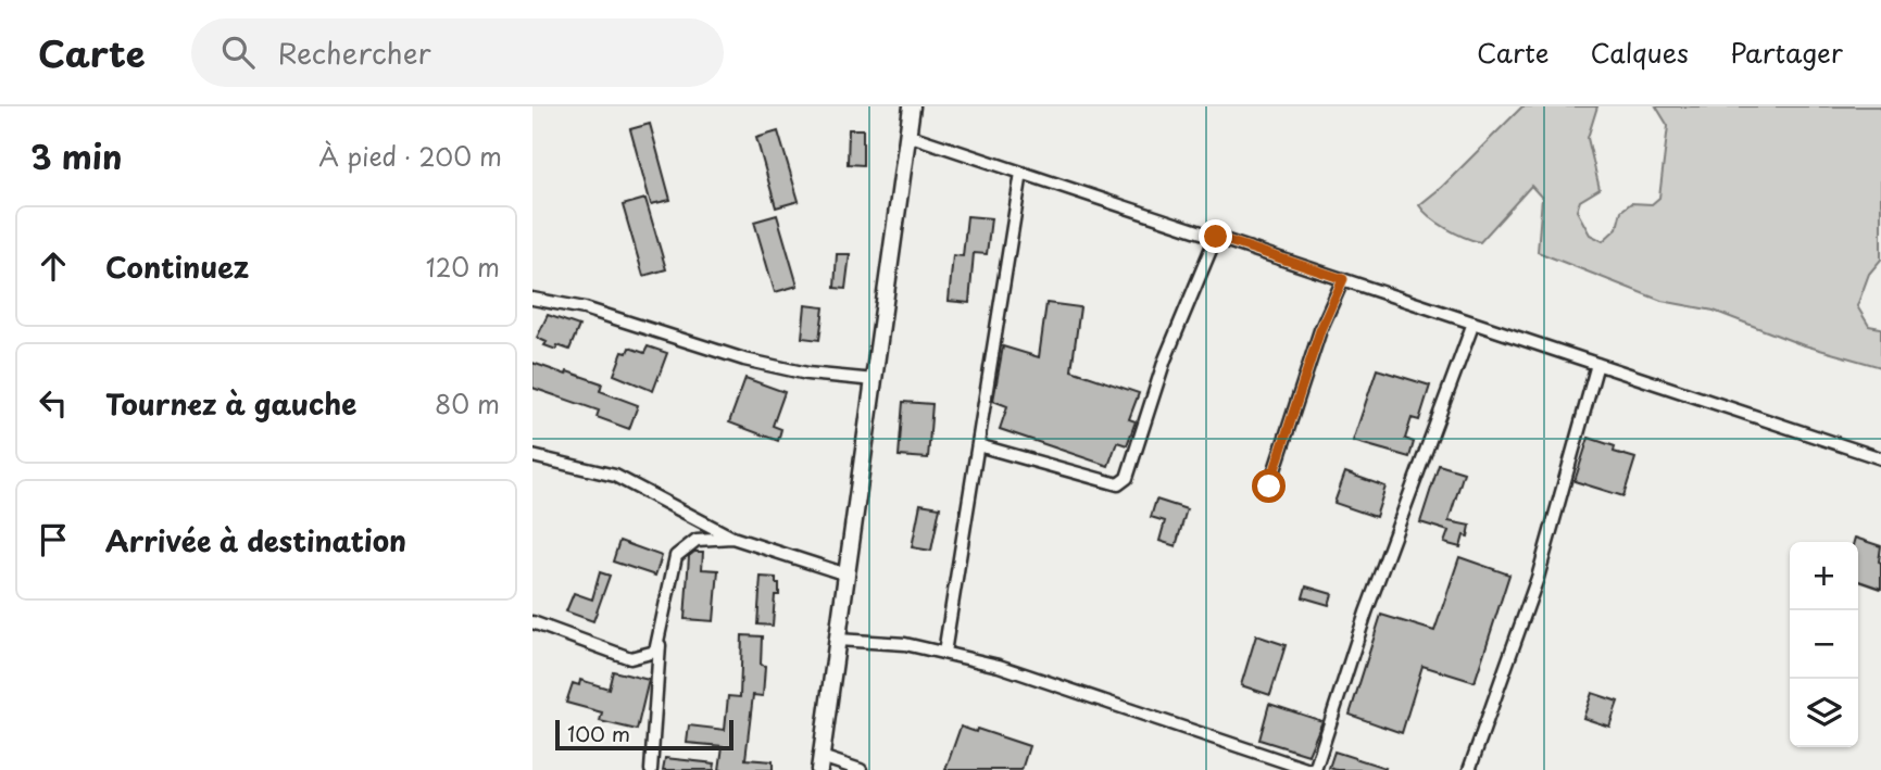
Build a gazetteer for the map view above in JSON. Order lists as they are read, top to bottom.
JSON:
{
  "scale_bar": "100 m",
  "page": {
    "header": "Carte",
    "search": "Rechercher",
    "nav": ["Carte", "Calques", "Partager"],
    "heading": ["3 min", "À pied · 200 m"],
    "list": [
      ["Continuez", "120 m"],
      ["Tournez à gauche", "80 m"],
      "Arrivée à destination"
    ],
    "map_buttons": ["+", "−"],
    "scale": "100 m"
  }
}
